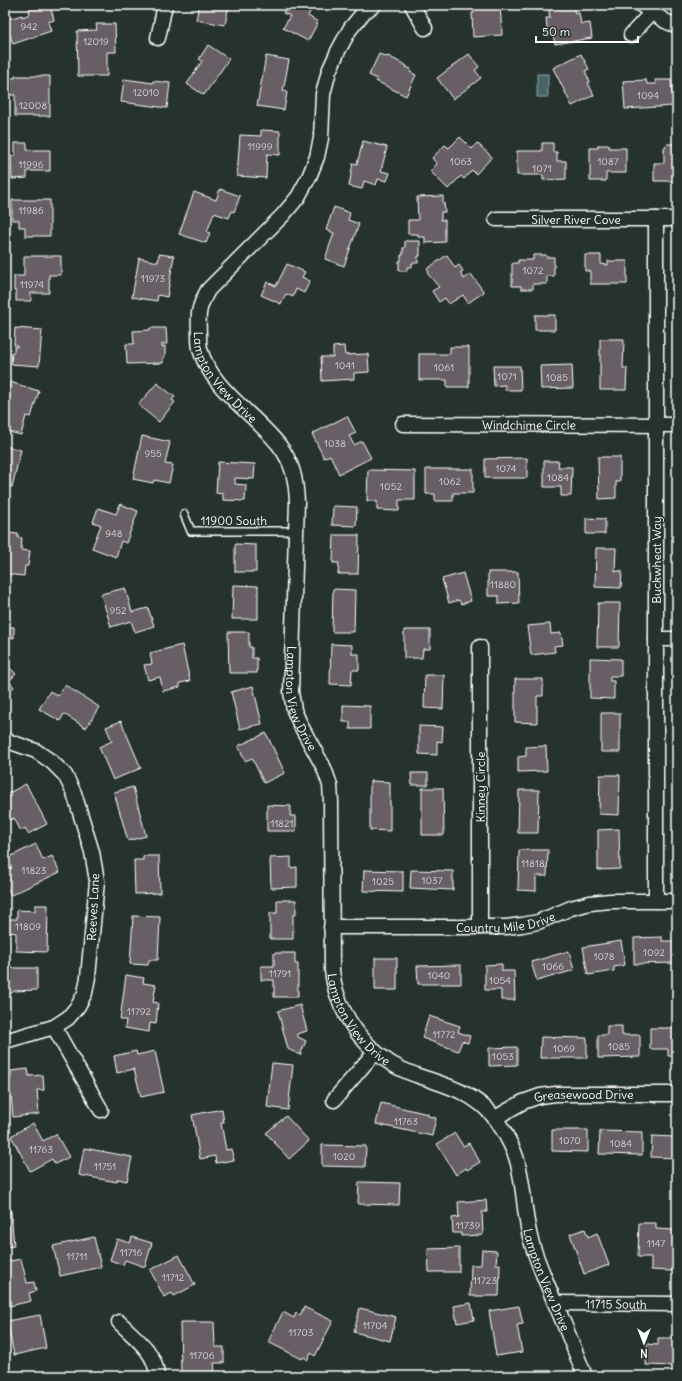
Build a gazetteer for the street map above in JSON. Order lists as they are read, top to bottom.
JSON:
{
  "streets": {
    "street": [
      "Silver River Cove",
      "Lampton View Drive",
      "Windchime Circle",
      "Buckwheat Way",
      "Kinney Circle",
      "Reeves Lane",
      "Country Mile Drive",
      "Greasewood Drive",
      "11715 South"
    ],
    "lane": ["11900 South"]
  },
  "crossings": [
    ["Silver River Cove", "Buckwheat Way"],
    ["Lampton View Drive", "11900 South"],
    ["Lampton View Drive", "Country Mile Drive"],
    ["Lampton View Drive", "Greasewood Drive"],
    ["Lampton View Drive", "11715 South"],
    ["Windchime Circle", "Buckwheat Way"],
    ["Buckwheat Way", "Country Mile Drive"],
    ["Kinney Circle", "Country Mile Drive"]
  ],
  "house_numbers": [
    "942",
    "12019",
    "12010",
    "1094",
    "12008",
    "11999",
    "1063",
    "1087",
    "11996",
    "1071",
    "11986",
    "1072",
    "11973",
    "11974",
    "1041",
    "1061",
    "1071",
    "1085",
    "1038",
    "955",
    "1074",
    "1084",
    "1062",
    "1052",
    "948",
    "11880",
    "952",
    "11821",
    "11818",
    "11823",
    "1037",
    "1025",
    "11809",
    "1092",
    "1078",
    "1066",
    "11791",
    "1040",
    "1054",
    "11792",
    "11772",
    "1085",
    "1069",
    "1053",
    "11763",
    "1070",
    "1084",
    "11763",
    "1020",
    "11751",
    "11739",
    "1147",
    "11716",
    "11711",
    "11712",
    "11723",
    "11704",
    "11703",
    "11706"
  ],
  "scale_bar": "50 m",
  "north": "bottom"
}
